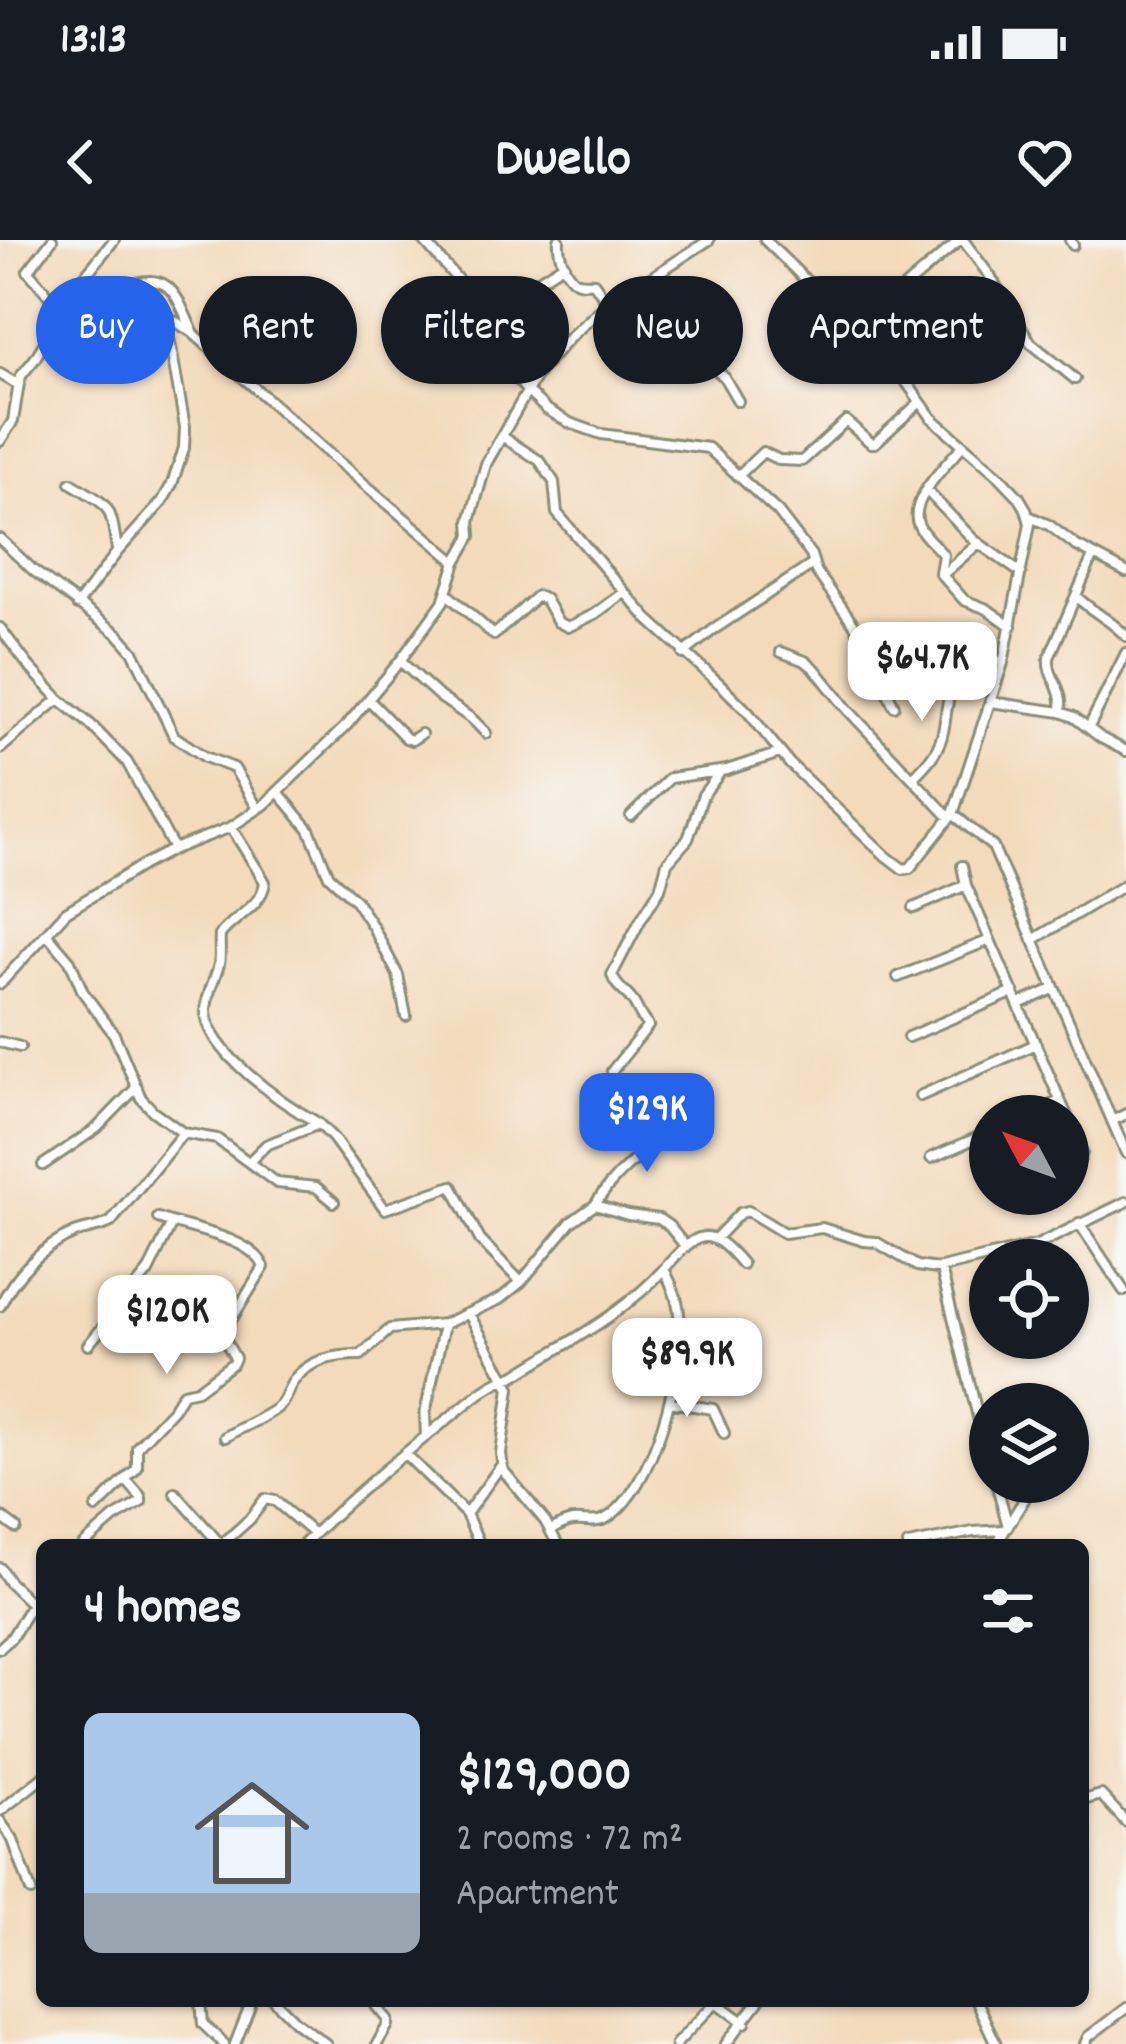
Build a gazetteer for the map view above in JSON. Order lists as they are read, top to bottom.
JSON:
{
  "north": "top left",
  "page": {
    "status": "13:13",
    "header": "Dwello",
    "chip": [
      "Buy",
      "Rent",
      "Filters",
      "New",
      "Apartment"
    ],
    "price": [
      "$64.7K",
      "$129K",
      "$120K",
      "$89.9K"
    ],
    "heading": "4 homes",
    "list": [
      {
        "name": "$129,000",
        "note": "2 rooms · 72 m² · Apartment"
      }
    ]
  }
}
